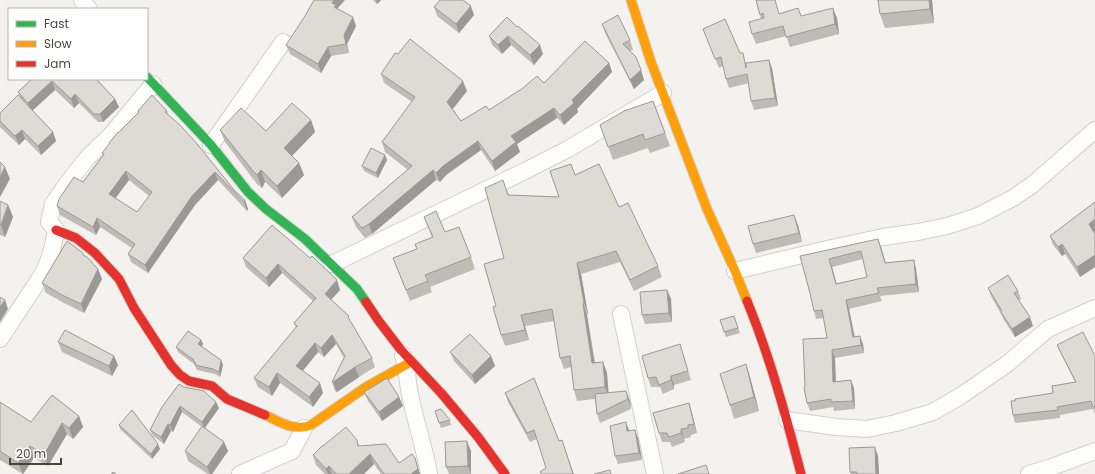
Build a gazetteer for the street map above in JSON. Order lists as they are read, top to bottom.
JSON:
{
  "legend": ["Fast", "Slow", "Jam"],
  "scale_bar": "20 m"
}
